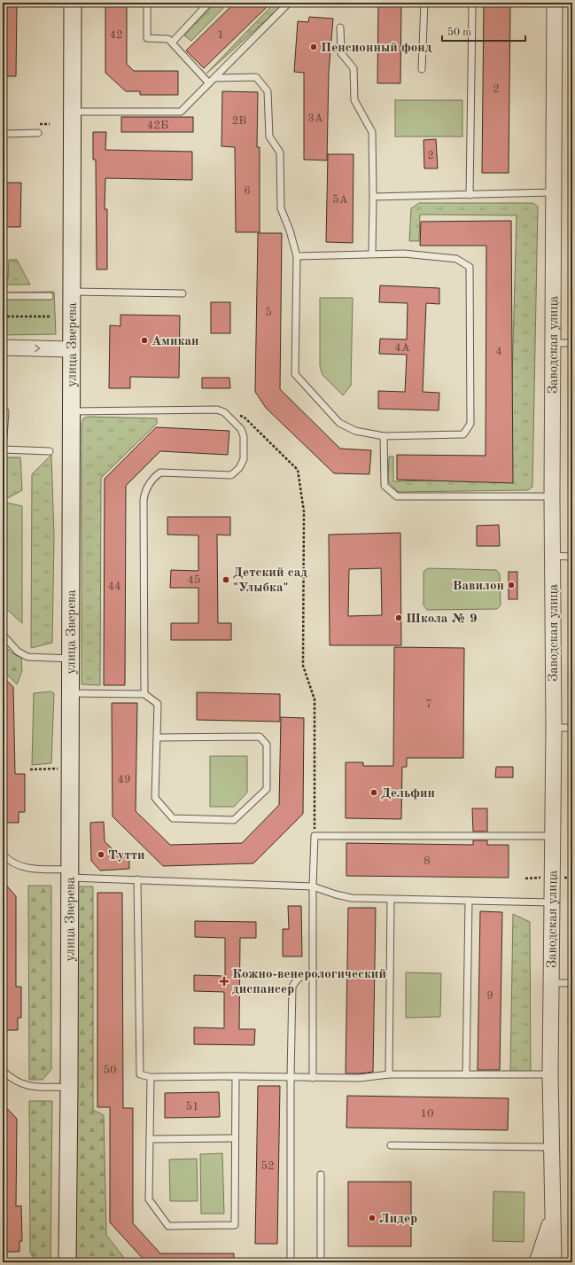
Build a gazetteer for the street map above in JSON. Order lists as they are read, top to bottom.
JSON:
{
  "streets": {
    "main road": ["улица Зверева"],
    "street": ["Заводская улица"]
  },
  "places": {
    "other": [
      "Пенсионный фонд",
      "Амикан",
      "Детский сад \"Улыбка\"",
      "Вавилон",
      "Школа № 9",
      "Дельфин",
      "Тутти",
      "Лидер"
    ],
    "health": ["Кожно-венерологический диспансер"]
  },
  "house_numbers": [
    "42",
    "1",
    "2",
    "3А",
    "2В",
    "42Б",
    "2",
    "6",
    "5А",
    "5",
    "4А",
    "4",
    "45",
    "44",
    "7",
    "49",
    "8",
    "9",
    "50",
    "51",
    "10",
    "52"
  ],
  "scale_bar": "50 m"
}
